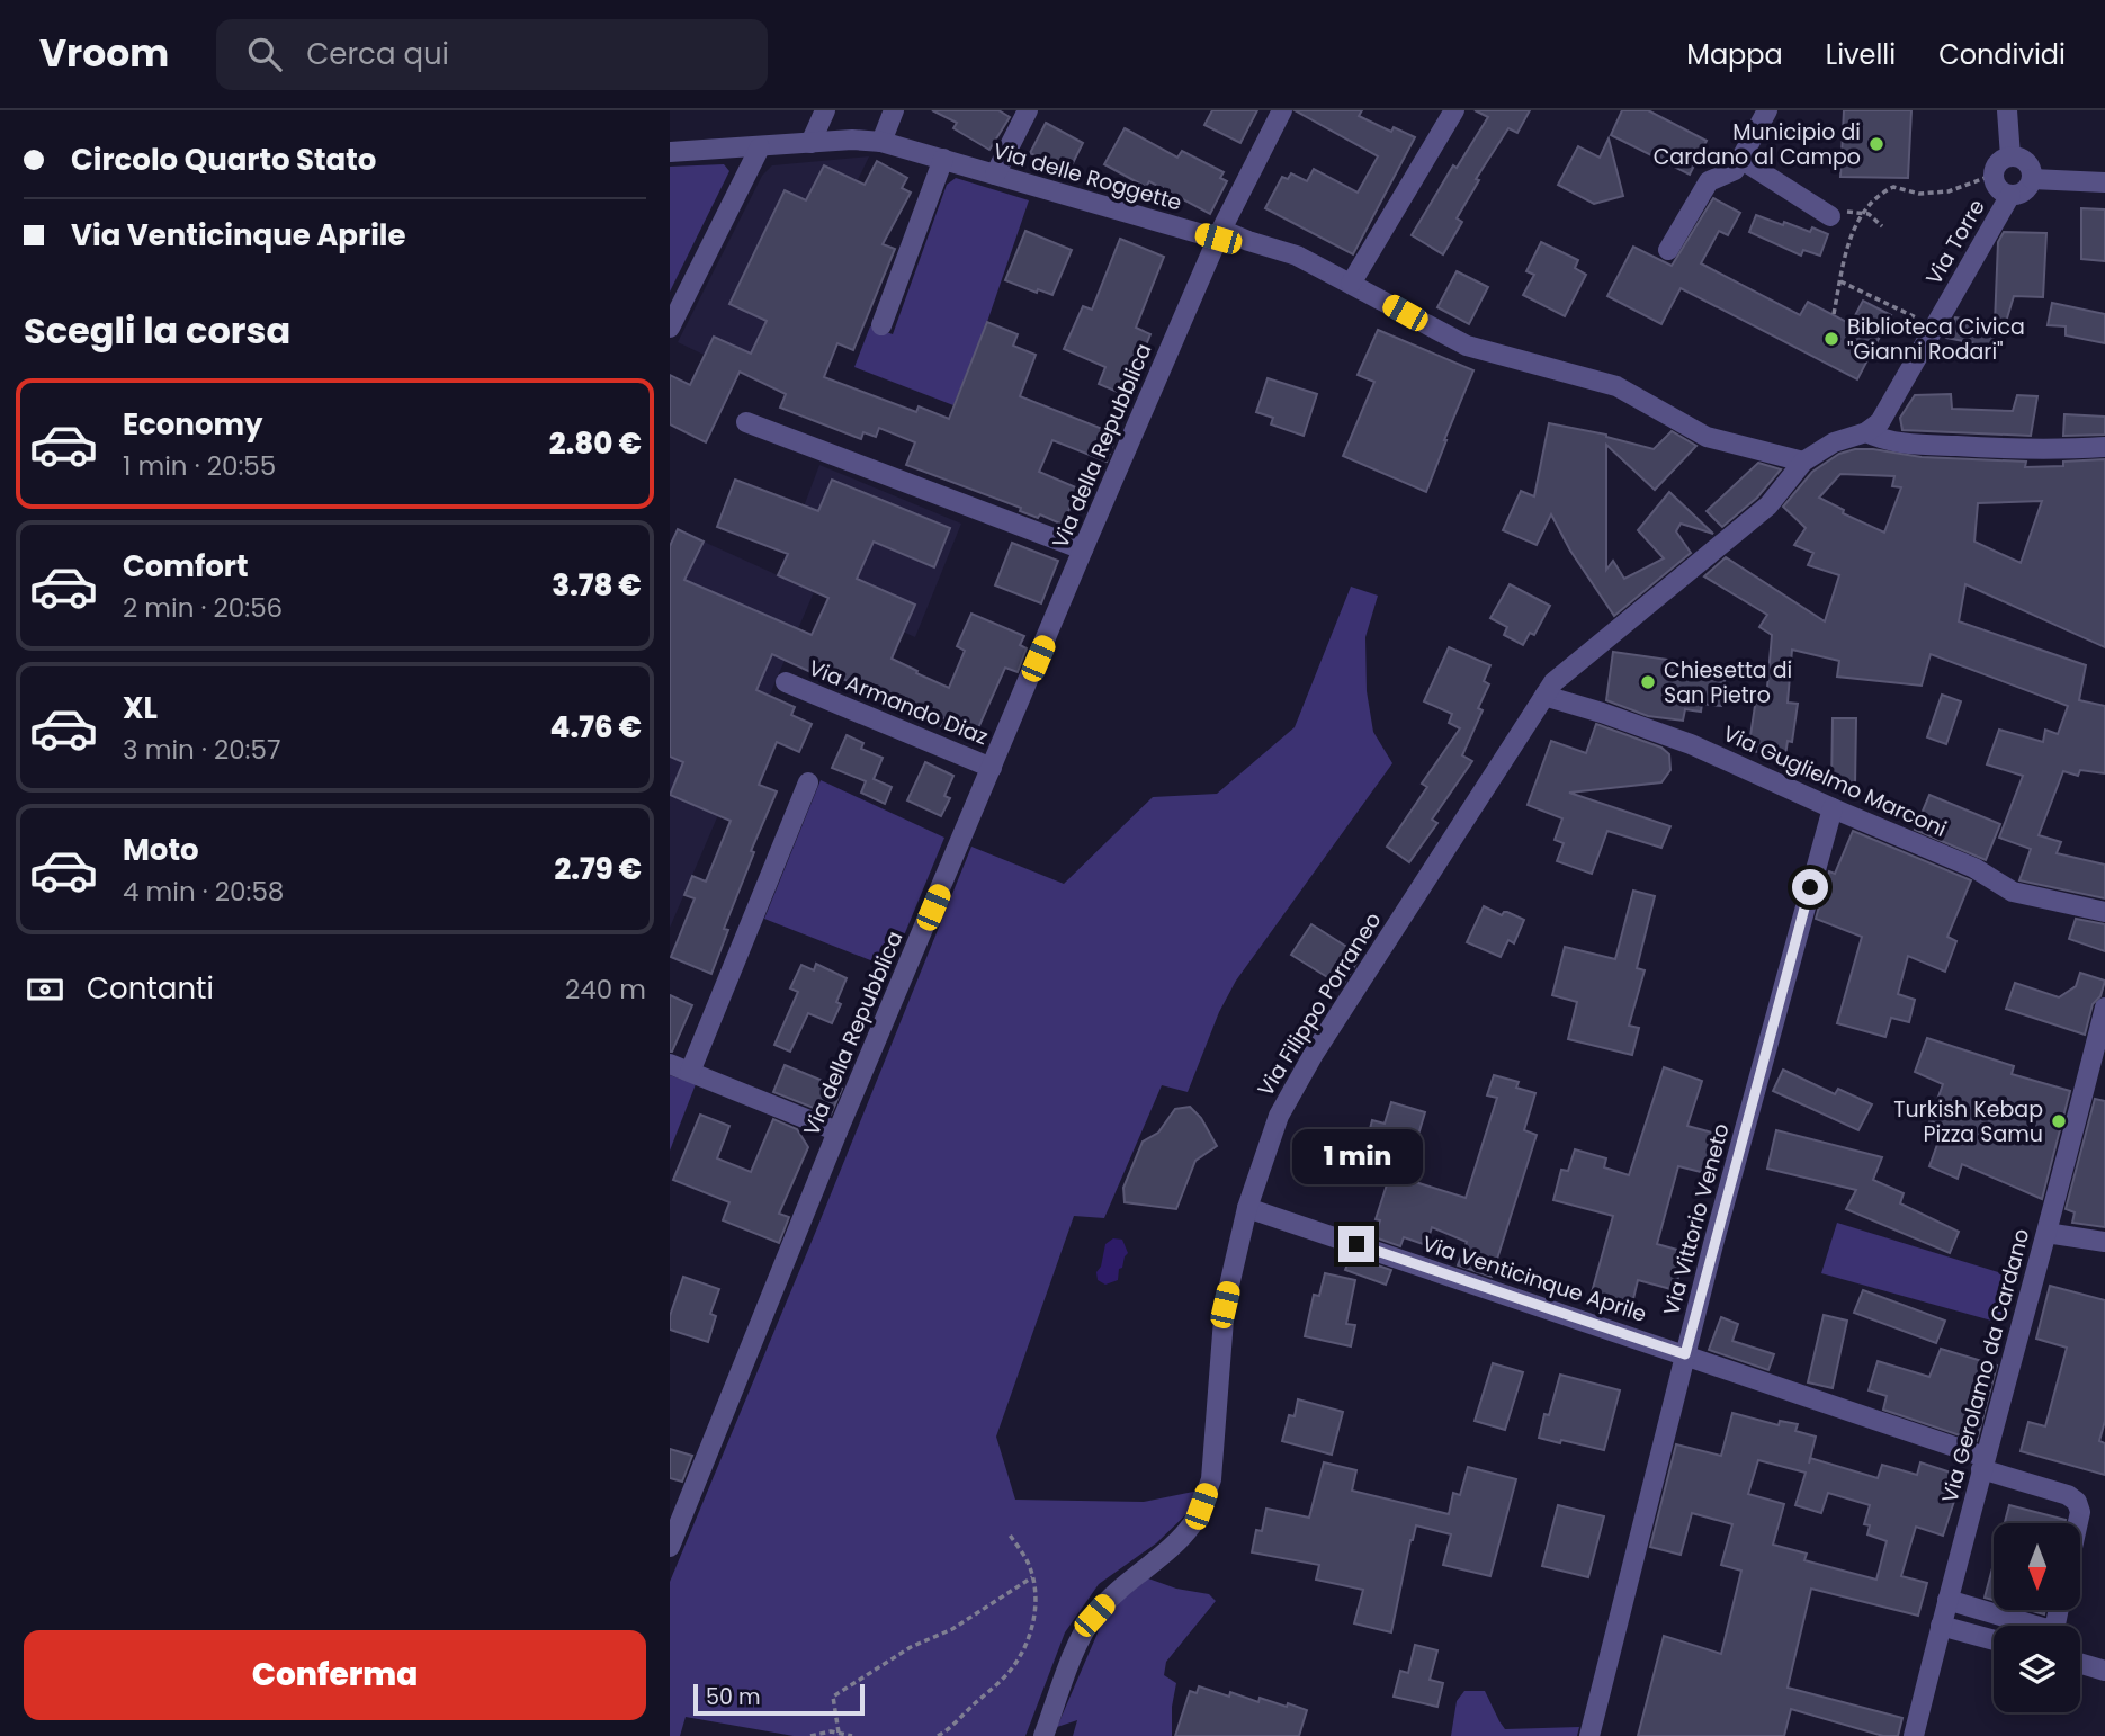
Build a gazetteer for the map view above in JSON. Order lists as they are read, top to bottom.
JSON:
{
  "streets": {
    "street": [
      "Via delle Roggette",
      "Via Torre",
      "Via della Repubblica",
      "Via Armando Diaz",
      "Via Guglielmo Marconi",
      "Via Filippo Porraneo",
      "Via Vittorio Veneto",
      "Via Venticinque Aprile",
      "Via Gerolamo da Cardano"
    ]
  },
  "crossings": [
    ["Via delle Roggette", "Via della Repubblica"],
    ["Via delle Roggette", "Via Filippo Porraneo"],
    ["Via Torre", "Via Filippo Porraneo"],
    ["Via della Repubblica", "Via Armando Diaz"],
    ["Via Guglielmo Marconi", "Via Filippo Porraneo"],
    ["Via Guglielmo Marconi", "Via Vittorio Veneto"],
    ["Via Filippo Porraneo", "Via Venticinque Aprile"],
    ["Via Vittorio Veneto", "Via Venticinque Aprile"],
    ["Via Venticinque Aprile", "Via Gerolamo da Cardano"]
  ],
  "places": [
    "Municipio di Cardano al Campo",
    "Biblioteca Civica \"Gianni Rodari\"",
    "Chiesetta di San Pietro",
    "Turkish Kebap Pizza Samu"
  ],
  "scale_bar": "50 m",
  "north": "bottom",
  "page": {
    "header": "Vroom",
    "search": "Cerca qui",
    "nav": ["Mappa", "Livelli", "Condividi"],
    "banner": ["Circolo Quarto Stato", "Via Venticinque Aprile"],
    "heading": "Scegli la corsa",
    "list": [
      {
        "name": "Economy",
        "note": "1 min · 20:55",
        "value": "2.80 €"
      },
      {
        "name": "Comfort",
        "note": "2 min · 20:56",
        "value": "3.78 €"
      },
      {
        "name": "XL",
        "note": "3 min · 20:57",
        "value": "4.76 €"
      },
      {
        "name": "Moto",
        "note": "4 min · 20:58",
        "value": "2.79 €"
      }
    ],
    "pay": ["Contanti", "240 m"],
    "bubble": "1 min",
    "buttons": "Conferma",
    "scale": "50 m"
  }
}
